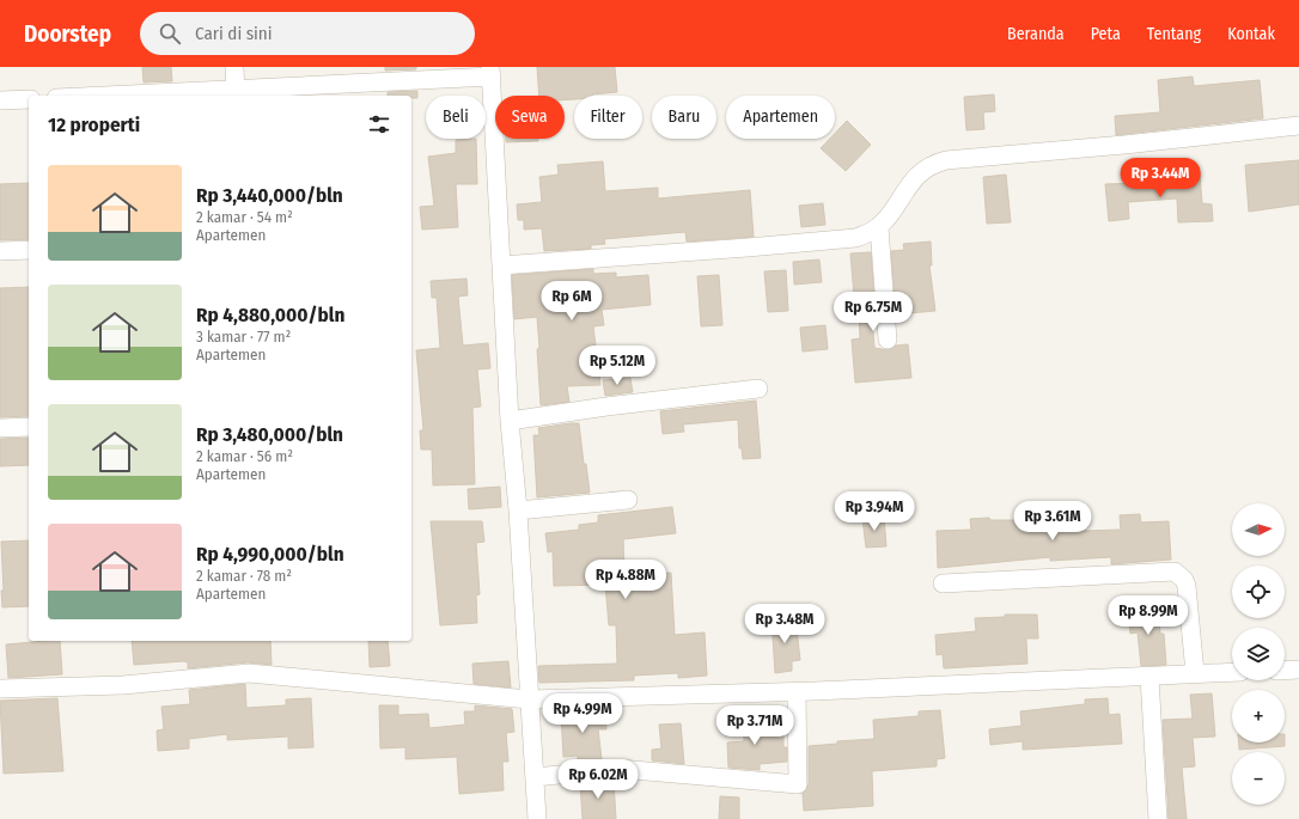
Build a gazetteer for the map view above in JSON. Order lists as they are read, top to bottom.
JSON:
{
  "north": "right",
  "page": {
    "header": "Doorstep",
    "search": "Cari di sini",
    "nav": [
      "Beranda",
      "Peta",
      "Tentang",
      "Kontak"
    ],
    "chip": [
      "Beli",
      "Sewa",
      "Filter",
      "Baru",
      "Apartemen"
    ],
    "heading": "12 properti",
    "list": [
      {
        "name": "Rp 3,440,000/bln",
        "note": "2 kamar · 54 m² · Apartemen"
      },
      {
        "name": "Rp 4,880,000/bln",
        "note": "3 kamar · 77 m² · Apartemen"
      },
      {
        "name": "Rp 3,480,000/bln",
        "note": "2 kamar · 56 m² · Apartemen"
      },
      {
        "name": "Rp 4,990,000/bln",
        "note": "2 kamar · 78 m² · Apartemen"
      }
    ],
    "price": [
      "Rp 3.44M",
      "Rp 6M",
      "Rp 6.75M",
      "Rp 5.12M",
      "Rp 3.94M",
      "Rp 3.61M",
      "Rp 4.88M",
      "Rp 8.99M",
      "Rp 3.48M",
      "Rp 4.99M",
      "Rp 3.71M",
      "Rp 6.02M"
    ],
    "map_buttons": ["+", "−"]
  }
}
